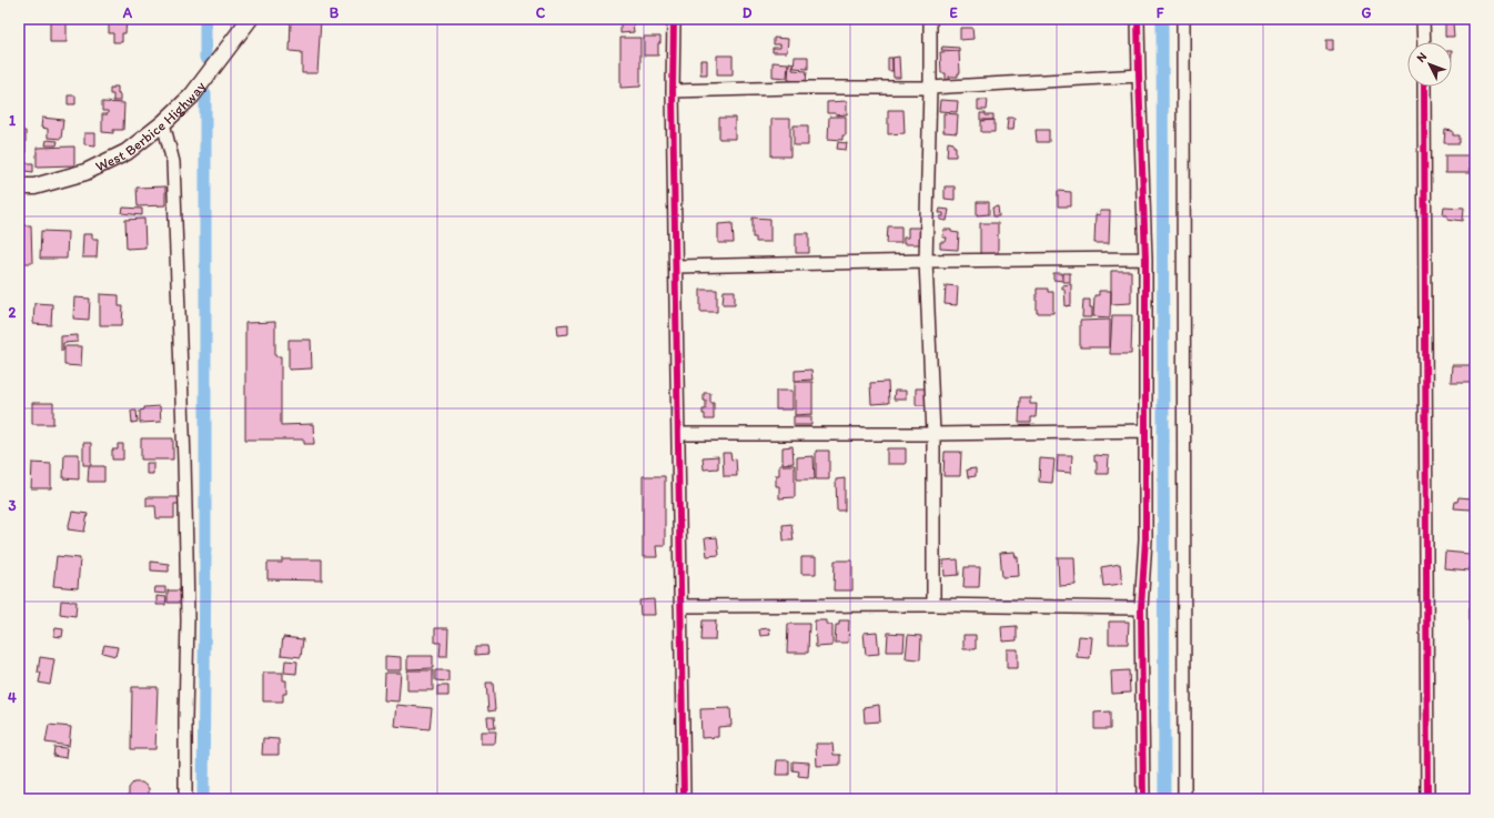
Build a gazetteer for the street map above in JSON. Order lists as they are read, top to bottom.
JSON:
{
  "streets": {
    "main road": ["West Berbice Highway"]
  },
  "north": "top left",
  "grid": {
    "columns": [
      "A",
      "B",
      "C",
      "D",
      "E",
      "F",
      "G"
    ],
    "rows": [
      "1",
      "2",
      "3",
      "4"
    ]
  }
}
